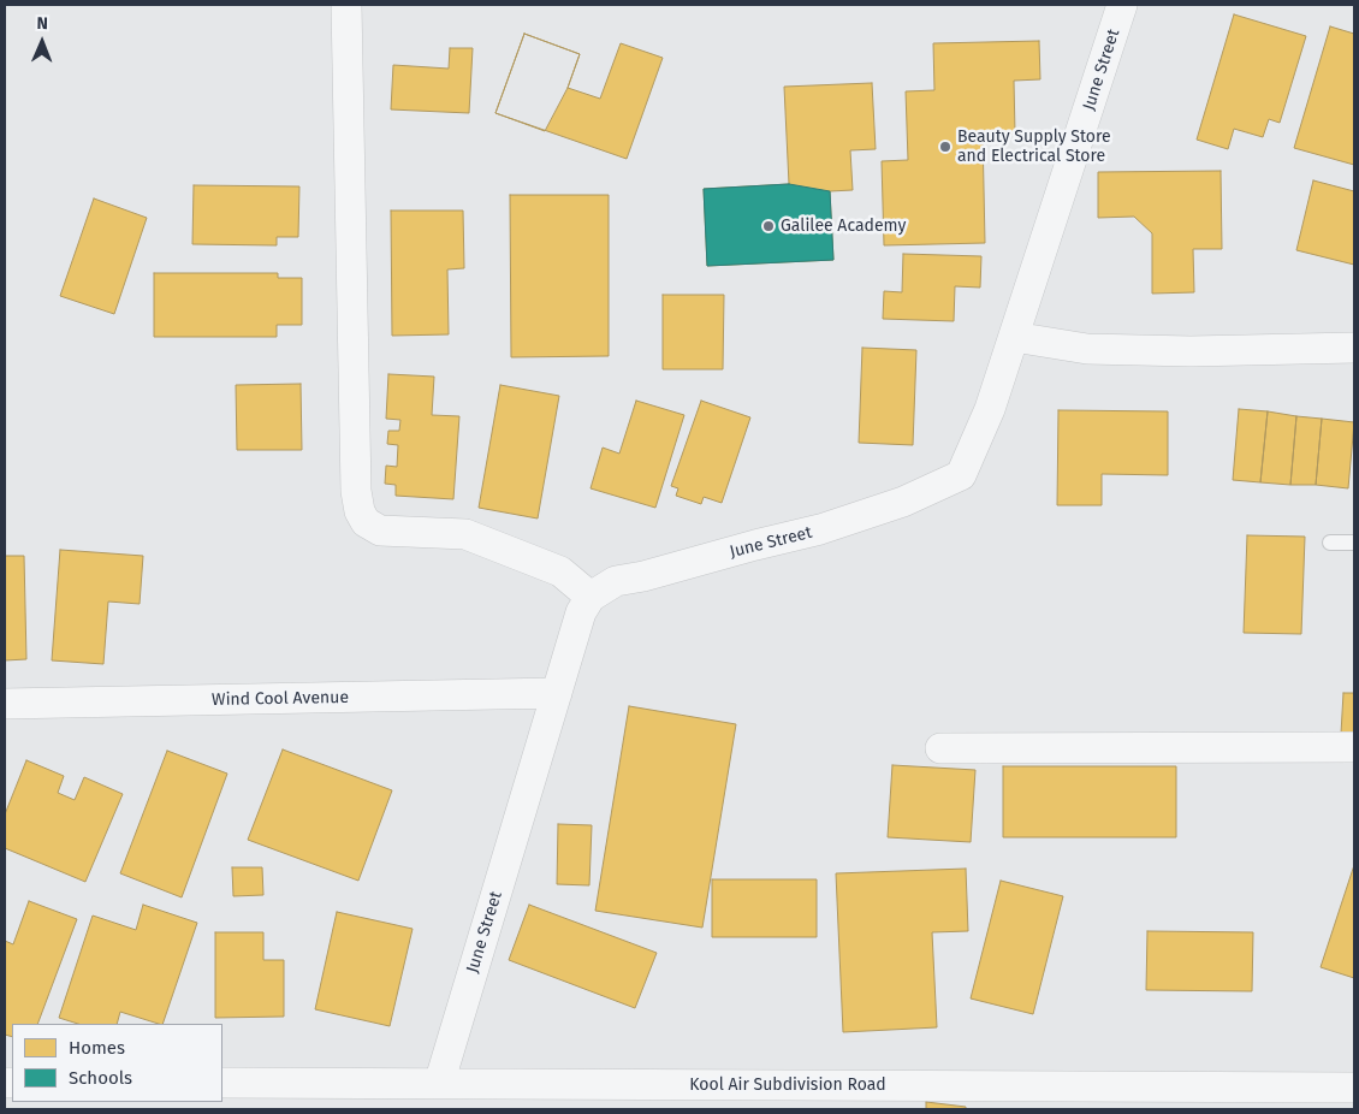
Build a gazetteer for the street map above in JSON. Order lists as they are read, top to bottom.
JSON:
{
  "streets": {
    "street": ["June Street", "Wind Cool Avenue", "Kool Air Subdivision Road"]
  },
  "crossings": [
    ["June Street", "Wind Cool Avenue"],
    ["June Street", "Kool Air Subdivision Road"]
  ],
  "places": ["Beauty Supply Store and Electrical Store", "Galilee Academy"],
  "legend": ["Homes", "Schools"],
  "north": "top"
}
